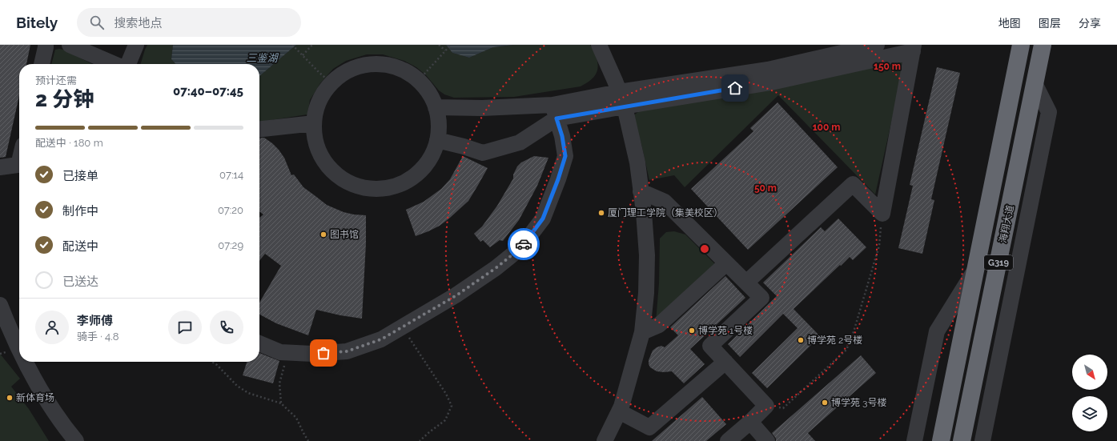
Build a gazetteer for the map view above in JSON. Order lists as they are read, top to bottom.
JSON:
{
  "streets": {
    "highway": ["海翔大道", "G319"]
  },
  "water": ["三鉴湖"],
  "places": [
    "厦门理工学院（集美校区）",
    "图书馆",
    "博学苑 1号楼",
    "博学苑 2号楼",
    "新体育场",
    "博学苑 3号楼"
  ],
  "north": "bottom right",
  "page": {
    "header": "Bitely",
    "search": "搜索地点",
    "nav": ["地图", "图层", "分享"],
    "heading": ["2 分钟", "预计还需", "07:40–07:45"],
    "panel": ["李师傅", "骑手 · 4.8"],
    "bar": "配送中 · 180 m",
    "list": [
      ["已接单", "07:14"],
      ["制作中", "07:20"],
      ["配送中", "07:29"],
      "已送达"
    ]
  },
  "rings": ["150 m", "100 m", "50 m"]
}
